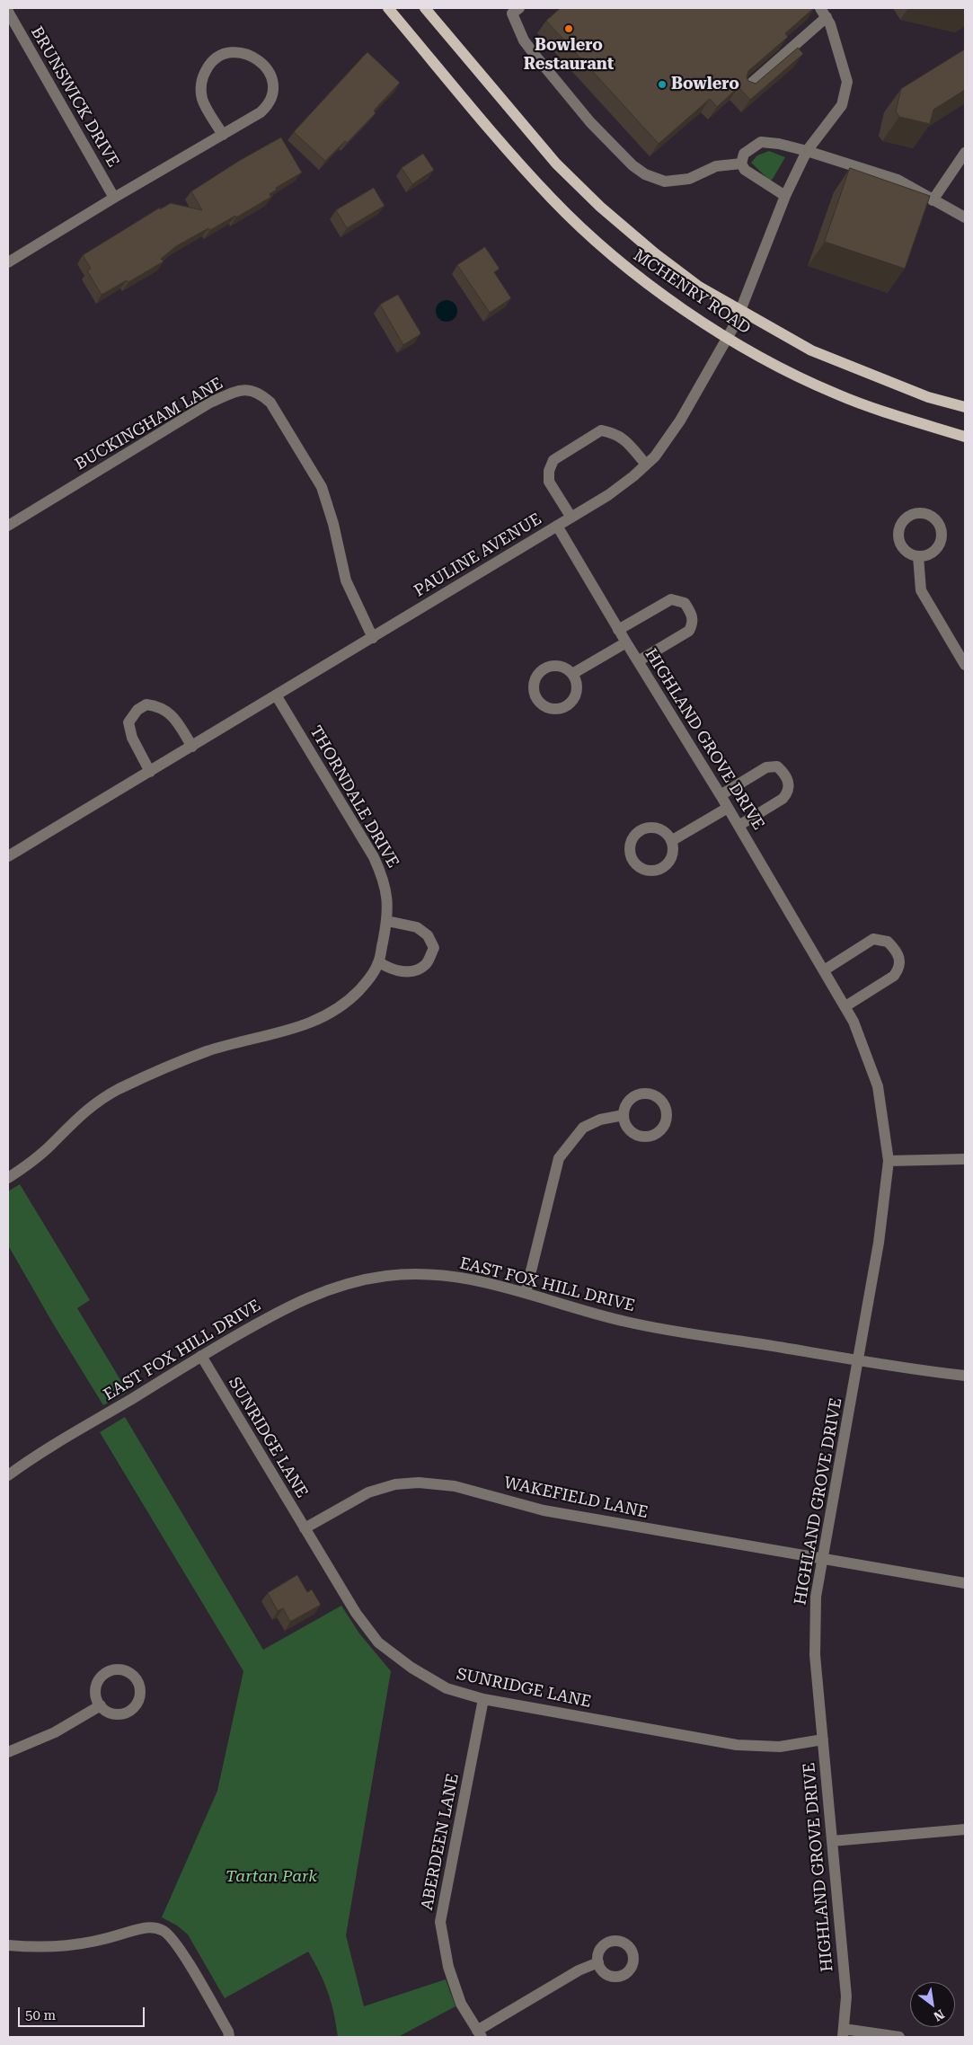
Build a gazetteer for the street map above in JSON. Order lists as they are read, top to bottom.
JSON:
{
  "streets": {
    "main road": ["MCHENRY ROAD"],
    "street": [
      "BRUNSWICK DRIVE",
      "BUCKINGHAM LANE",
      "PAULINE AVENUE",
      "HIGHLAND GROVE DRIVE",
      "THORNDALE DRIVE",
      "EAST FOX HILL DRIVE",
      "SUNRIDGE LANE",
      "WAKEFIELD LANE",
      "ABERDEEN LANE"
    ]
  },
  "crossings": [
    ["MCHENRY ROAD", "PAULINE AVENUE"],
    ["BUCKINGHAM LANE", "PAULINE AVENUE"],
    ["PAULINE AVENUE", "HIGHLAND GROVE DRIVE"],
    ["PAULINE AVENUE", "THORNDALE DRIVE"],
    ["HIGHLAND GROVE DRIVE", "EAST FOX HILL DRIVE"],
    ["HIGHLAND GROVE DRIVE", "SUNRIDGE LANE"],
    ["HIGHLAND GROVE DRIVE", "WAKEFIELD LANE"],
    ["EAST FOX HILL DRIVE", "SUNRIDGE LANE"],
    ["SUNRIDGE LANE", "WAKEFIELD LANE"],
    ["SUNRIDGE LANE", "ABERDEEN LANE"]
  ],
  "parks": ["Tartan Park"],
  "places": ["Bowlero Restaurant", "Bowlero"],
  "scale_bar": "50 m",
  "north": "bottom right"
}
